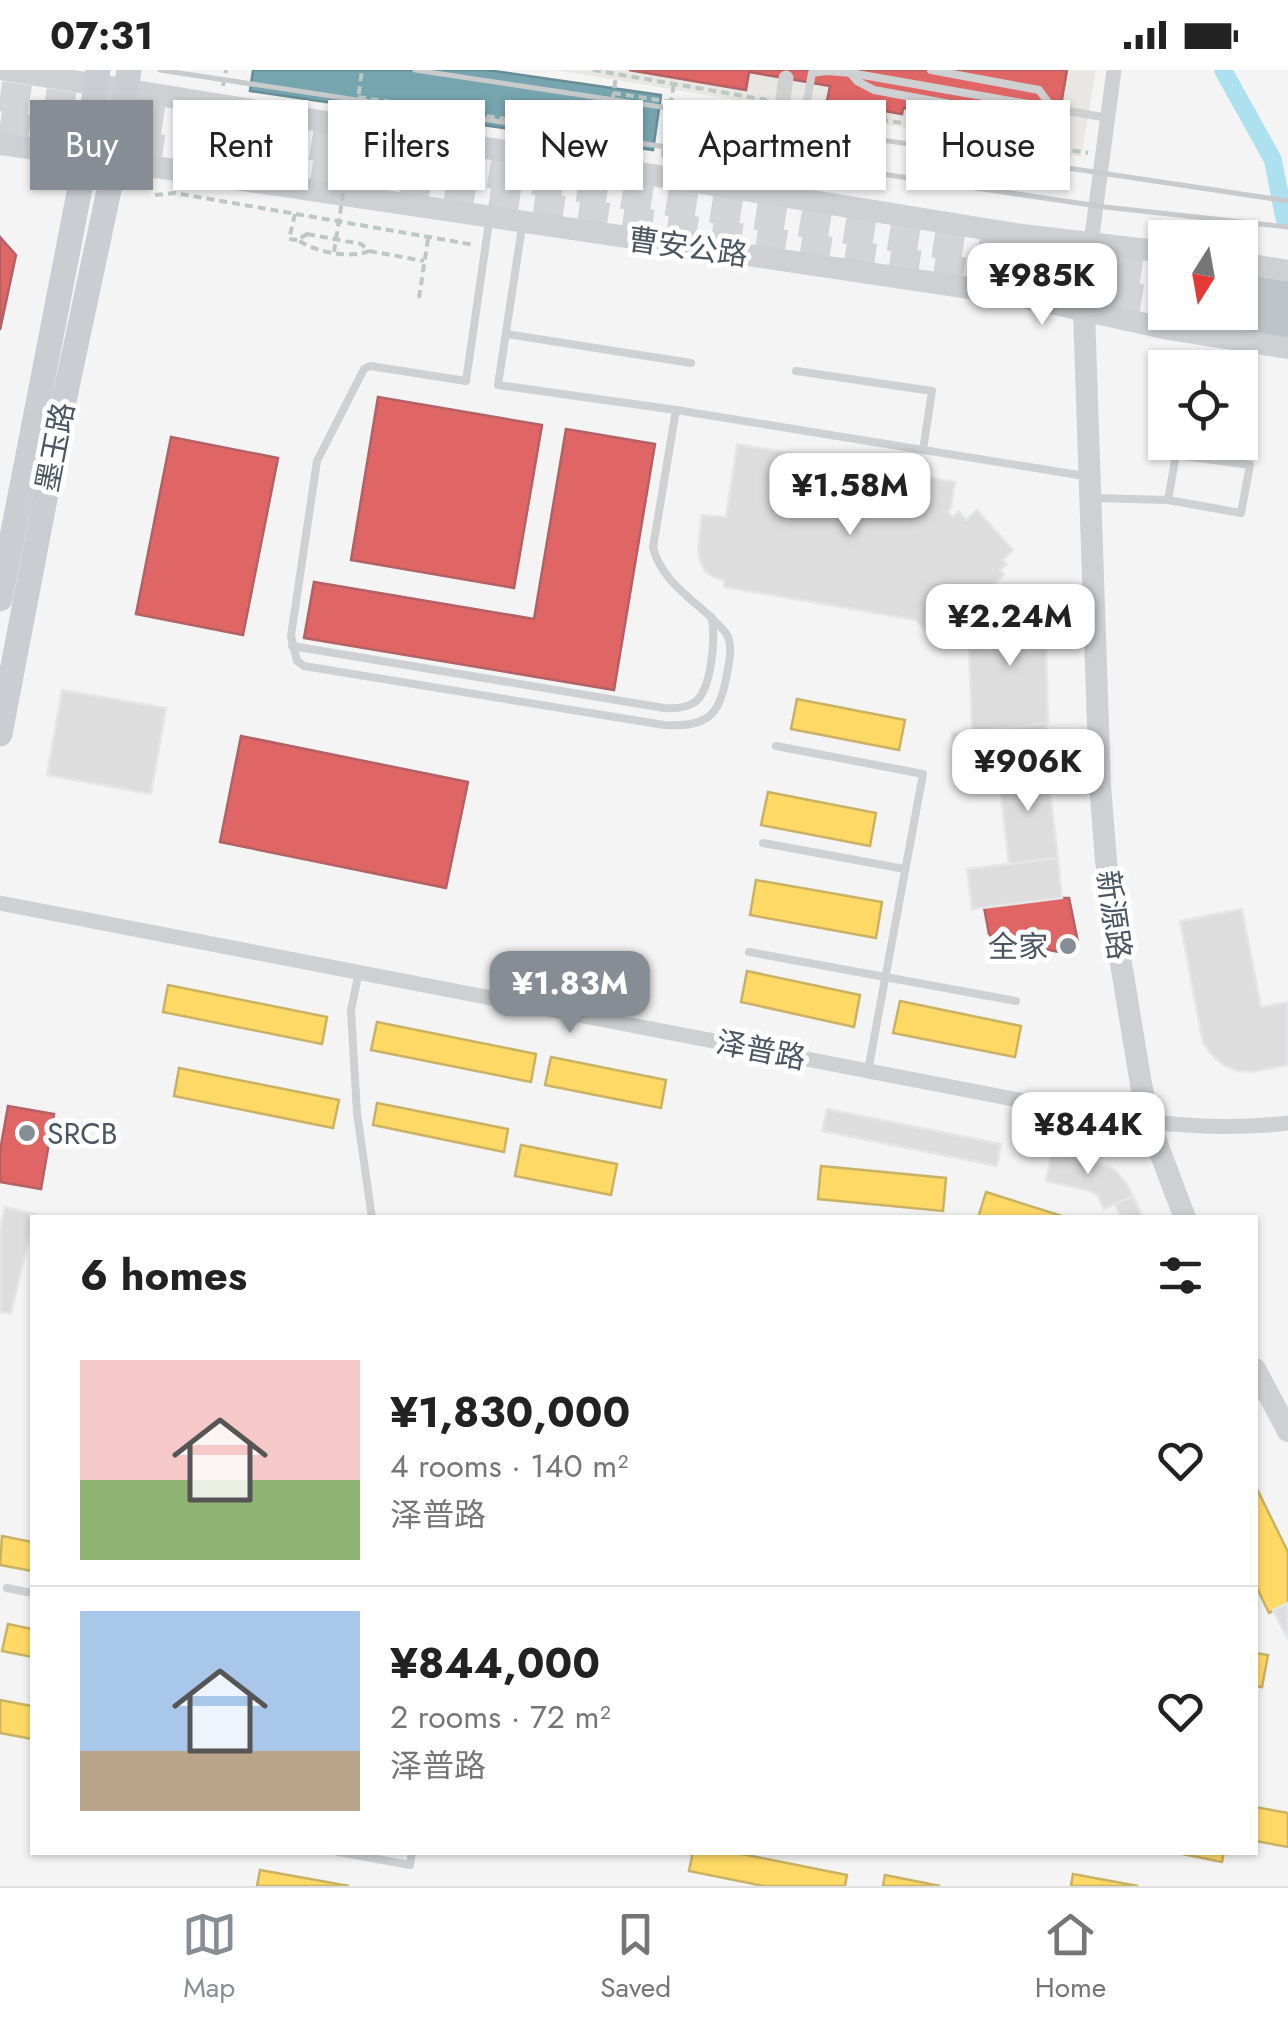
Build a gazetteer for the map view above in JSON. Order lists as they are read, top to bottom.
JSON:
{
  "streets": {
    "main road": ["曹安公路", "墨玉路", "新源路"],
    "street": ["泽普路"]
  },
  "crossings": [
    ["曹安公路", "新源路"],
    ["新源路", "泽普路"]
  ],
  "places": ["全家", "SRCB"],
  "north": "bottom",
  "page": {
    "status": "07:31",
    "chip": [
      "Buy",
      "Rent",
      "Filters",
      "New",
      "Apartment",
      "House"
    ],
    "price": [
      "¥985K",
      "¥1.58M",
      "¥2.24M",
      "¥906K",
      "¥1.83M",
      "¥844K"
    ],
    "heading": "6 homes",
    "list": [
      {
        "name": "¥1,830,000",
        "note": "4 rooms · 140 m² · 泽普路"
      },
      {
        "name": "¥844,000",
        "note": "2 rooms · 72 m² · 泽普路"
      }
    ],
    "tabs": ["Map", "Saved", "Home"]
  }
}
